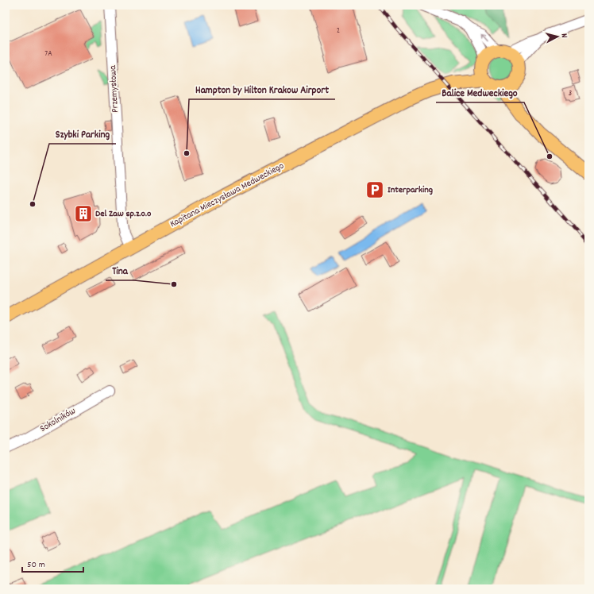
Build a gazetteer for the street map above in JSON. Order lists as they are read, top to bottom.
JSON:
{
  "streets": {
    "main road": ["Kapitana Mieczysława Medweckiego"],
    "street": ["Przemysłowa", "Sokolników"]
  },
  "crossings": [
    ["Przemysłowa", "Kapitana Mieczysława Medweckiego"]
  ],
  "places": {
    "other": [
      "Hampton by Hilton Krakow Airport",
      "Balice Medweckiego",
      "Szybki Parking",
      "Tina"
    ],
    "parking": ["Interparking"],
    "building": ["Del Zaw sp.z.o.o"]
  },
  "house_numbers": ["2", "7A", "3"],
  "scale_bar": "50 m",
  "north": "right"
}
